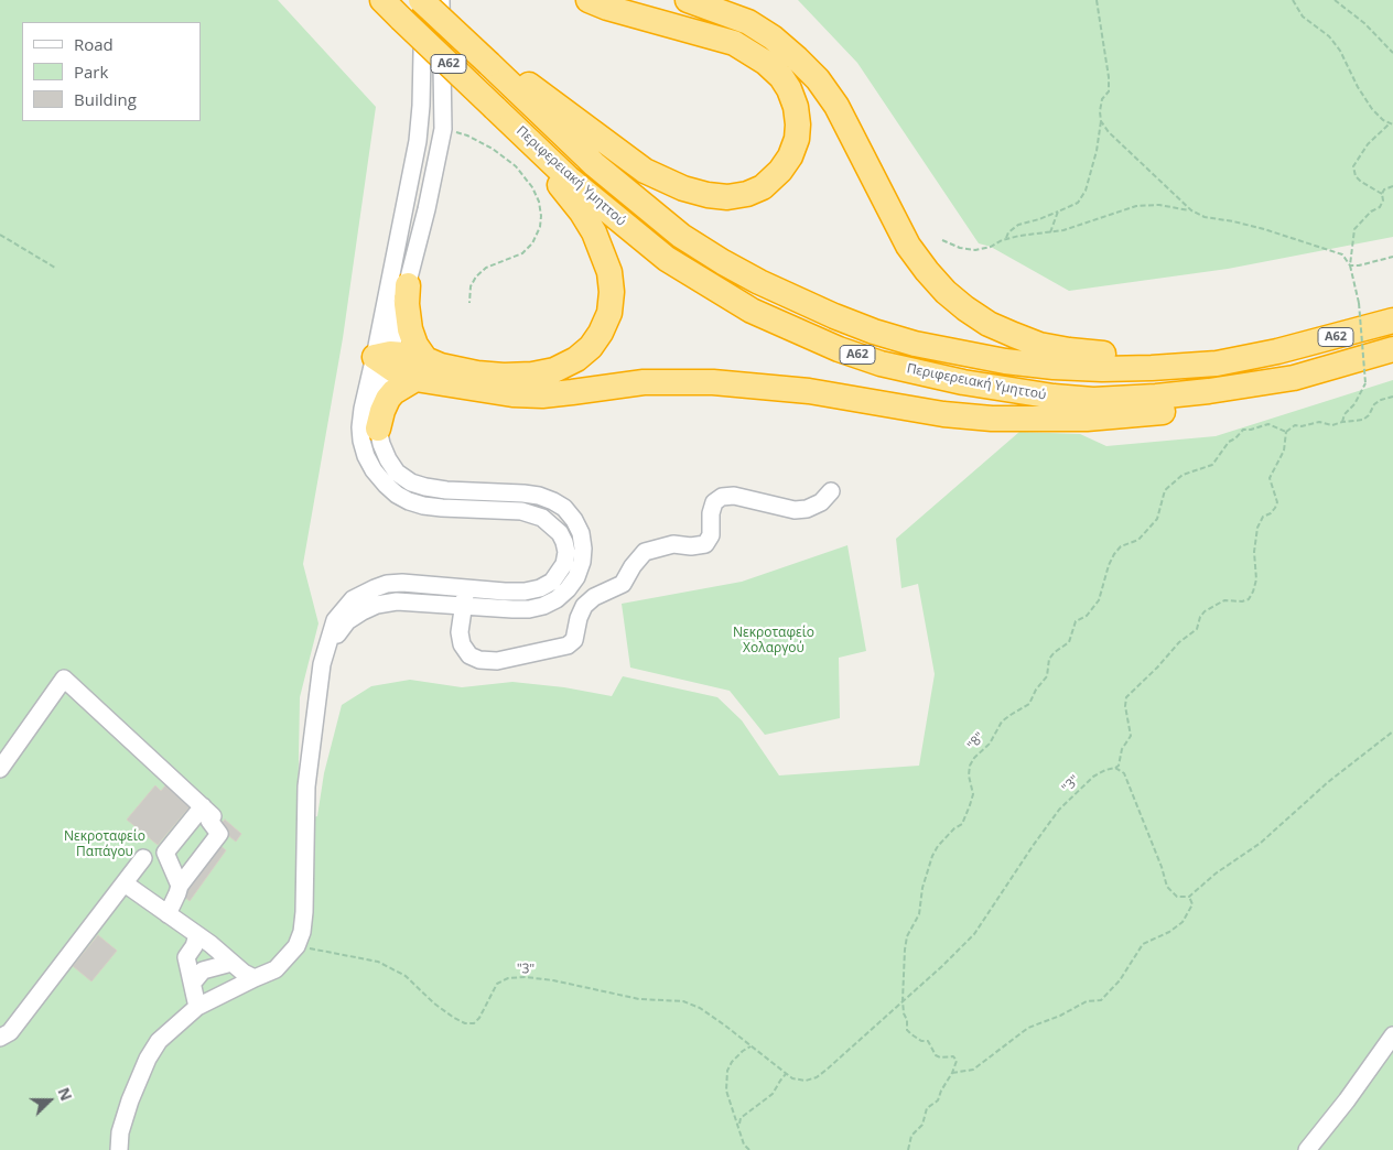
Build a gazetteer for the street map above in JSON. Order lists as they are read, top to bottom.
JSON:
{
  "streets": {
    "highway": ["Α62", "Περιφερειακή Υμηττού"],
    "path": ["\"8\"", "\"3\""]
  },
  "crossings": [
    ["\"8\"", "\"3\""]
  ],
  "parks": ["Νεκροταφείο Χολαργού", "Νεκροταφείο Παπάγου"],
  "legend": ["Road", "Park", "Building"],
  "north": "right"
}
